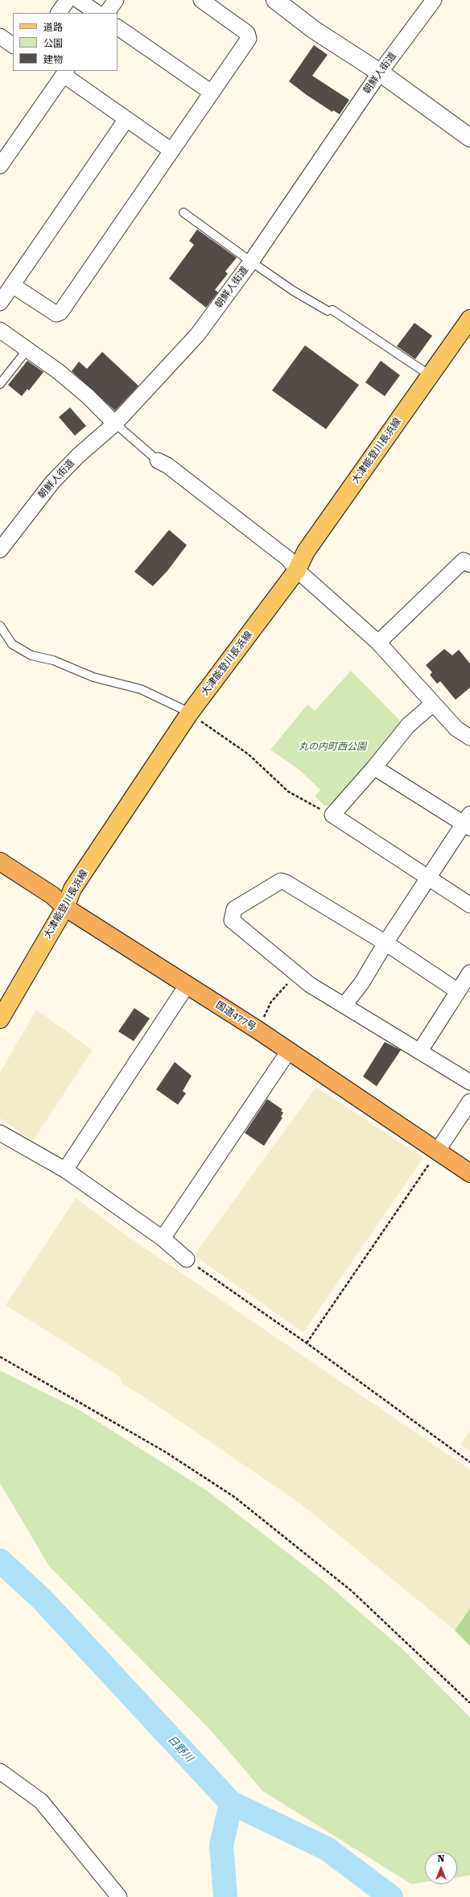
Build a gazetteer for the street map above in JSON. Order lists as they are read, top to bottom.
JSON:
{
  "streets": {
    "highway": ["国道477号"],
    "main road": ["大津能登川長浜線"],
    "street": ["朝鮮人街道"]
  },
  "crossings": [
    ["大津能登川長浜線", "国道477号"]
  ],
  "water": ["日野川"],
  "parks": ["丸の内町西公園"],
  "legend": ["道路", "公園", "建物"],
  "north": "top"
}
